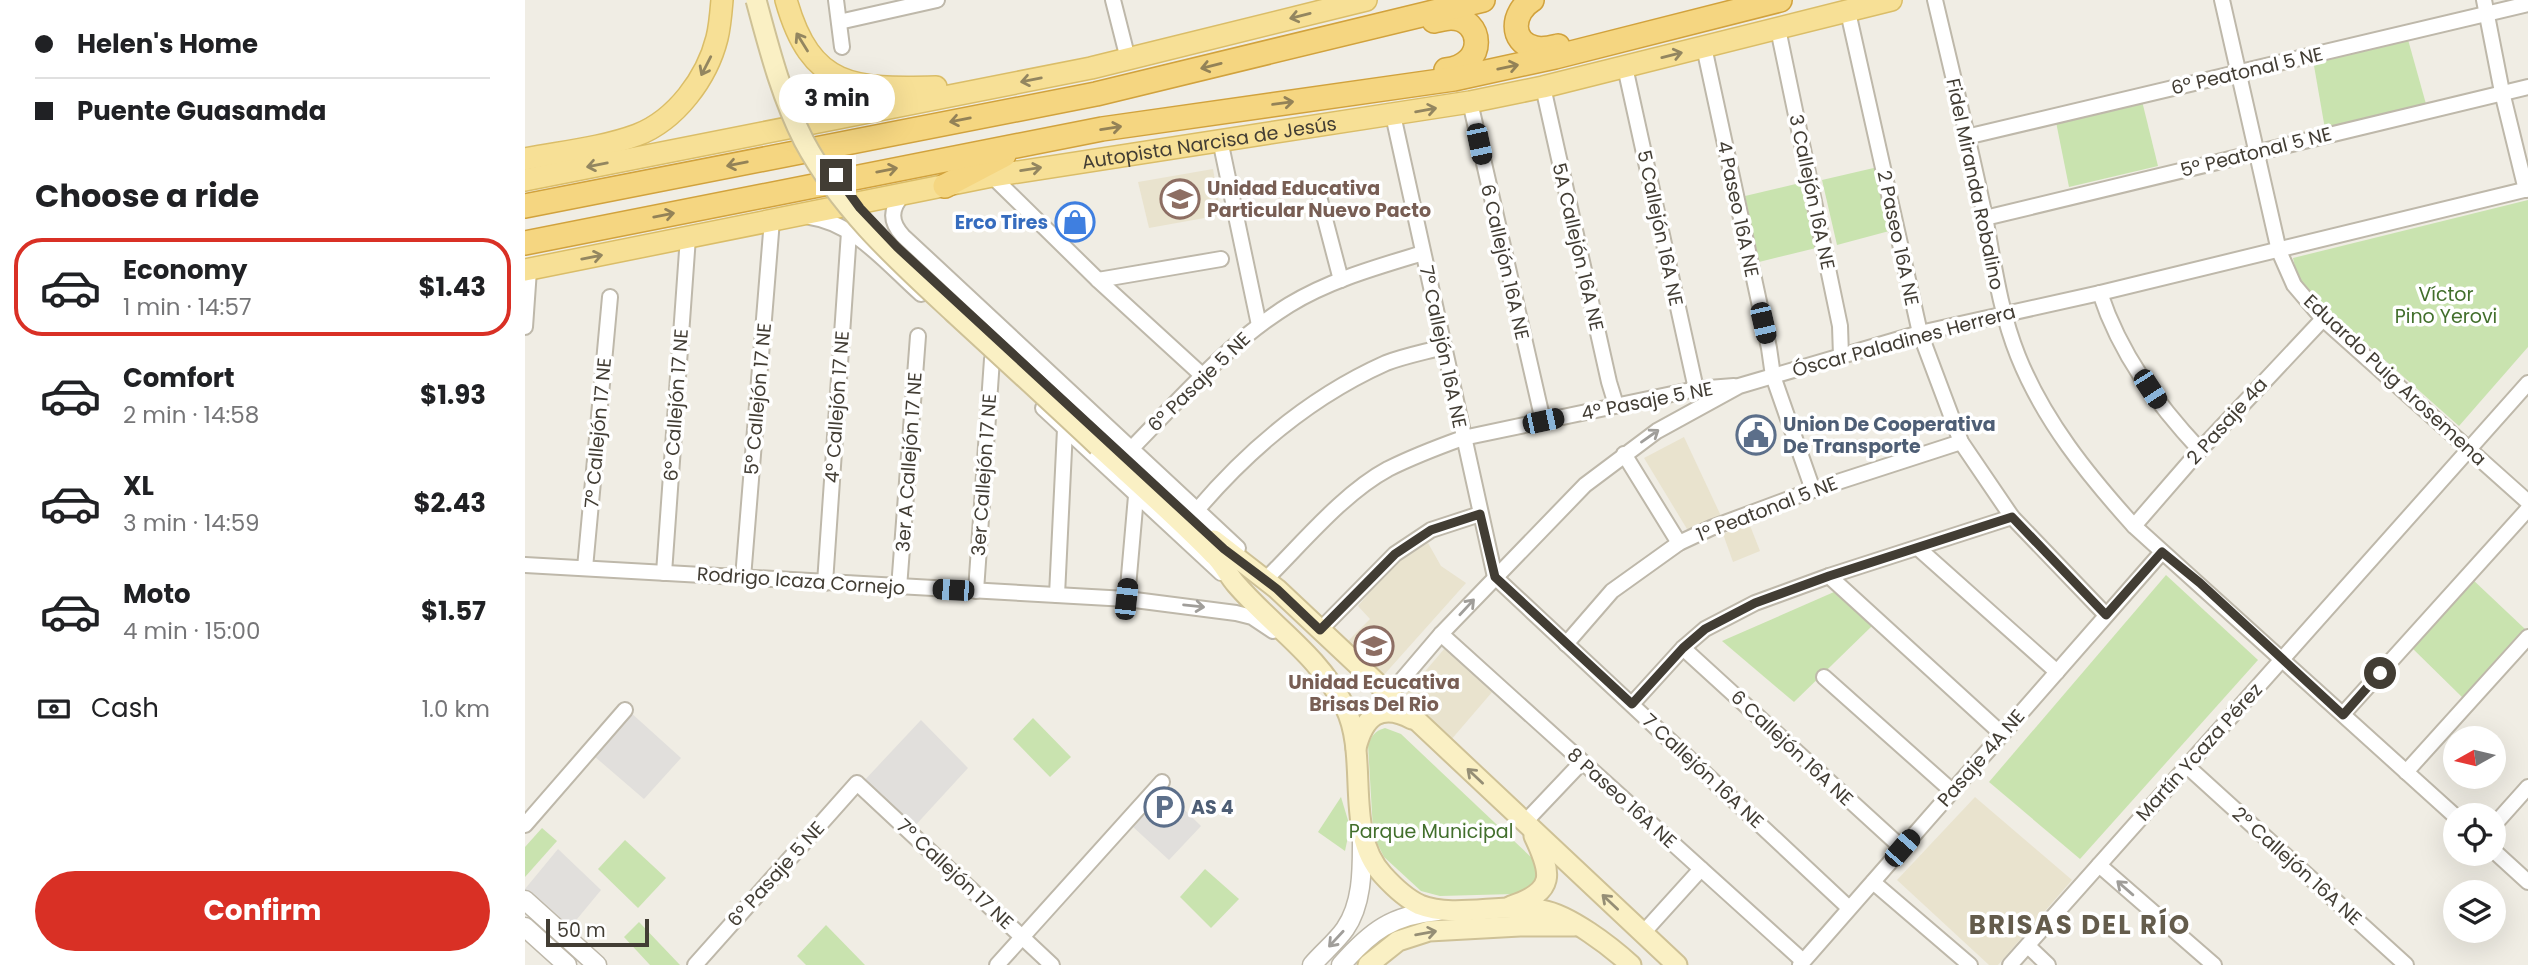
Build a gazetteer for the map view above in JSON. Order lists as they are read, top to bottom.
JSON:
{
  "streets": {
    "highway": ["Autopista Narcisa de Jesús"],
    "street": [
      "6º Peatonal 5 NE",
      "5º Peatonal 5 NE",
      "Fidel Miranda Robalino",
      "3 Callejón 16A NE",
      "4 Paseo 16A NE",
      "5 Callejón 16A NE",
      "2 Paseo 16A NE",
      "5A Callejón 16A NE",
      "6 Callejón 16A NE",
      "Óscar Paladines Herrera",
      "7º Callejón 16A NE",
      "Eduardo Puig Arosemena",
      "6º Pasaje 5 NE",
      "5º Callejón 17 NE",
      "4º Pasaje 5 NE",
      "6º Callejón 17 NE",
      "4º Callejón 17 NE",
      "2 Pasaje 4a",
      "7º Callejón 17 NE",
      "3er A Callejón 17 NE",
      "3er Callejón 17 NE",
      "1º Peatonal 5 NE",
      "Rodrigo Icaza Cornejo",
      "Martín Ycaza Pérez",
      "Pasaje 4A NE",
      "7 Callejón 16A NE",
      "8 Paseo 16A NE",
      "2° Callejón 16A NE"
    ]
  },
  "crossings": [
    ["6º Peatonal 5 NE", "Fidel Miranda Robalino"],
    ["6º Peatonal 5 NE", "Eduardo Puig Arosemena"],
    ["Autopista Narcisa de Jesús", "3 Callejón 16A NE"],
    ["Autopista Narcisa de Jesús", "4 Paseo 16A NE"],
    ["Autopista Narcisa de Jesús", "5 Callejón 16A NE"],
    ["Autopista Narcisa de Jesús", "2 Paseo 16A NE"],
    ["Autopista Narcisa de Jesús", "5A Callejón 16A NE"],
    ["Autopista Narcisa de Jesús", "6 Callejón 16A NE"],
    ["Autopista Narcisa de Jesús", "7º Callejón 16A NE"],
    ["Autopista Narcisa de Jesús", "5º Callejón 17 NE"],
    ["Autopista Narcisa de Jesús", "6º Callejón 17 NE"],
    ["5º Peatonal 5 NE", "Fidel Miranda Robalino"],
    ["5º Peatonal 5 NE", "Eduardo Puig Arosemena"],
    ["Fidel Miranda Robalino", "Óscar Paladines Herrera"],
    ["Fidel Miranda Robalino", "2 Pasaje 4a"],
    ["Fidel Miranda Robalino", "Martín Ycaza Pérez"],
    ["Fidel Miranda Robalino", "Pasaje 4A NE"],
    ["3 Callejón 16A NE", "Óscar Paladines Herrera"],
    ["4 Paseo 16A NE", "Óscar Paladines Herrera"],
    ["4 Paseo 16A NE", "1º Peatonal 5 NE"],
    ["5 Callejón 16A NE", "4º Pasaje 5 NE"],
    ["2 Paseo 16A NE", "Óscar Paladines Herrera"],
    ["2 Paseo 16A NE", "1º Peatonal 5 NE"],
    ["2 Paseo 16A NE", "Pasaje 4A NE"],
    ["5A Callejón 16A NE", "4º Pasaje 5 NE"],
    ["6 Callejón 16A NE", "4º Pasaje 5 NE"],
    ["6 Callejón 16A NE", "Pasaje 4A NE"],
    ["Óscar Paladines Herrera", "7º Callejón 16A NE"],
    ["Óscar Paladines Herrera", "Eduardo Puig Arosemena"],
    ["Óscar Paladines Herrera", "4º Pasaje 5 NE"],
    ["Óscar Paladines Herrera", "7 Callejón 16A NE"],
    ["Óscar Paladines Herrera", "8 Paseo 16A NE"],
    ["7º Callejón 16A NE", "6º Pasaje 5 NE"],
    ["7º Callejón 16A NE", "4º Pasaje 5 NE"],
    ["7º Callejón 16A NE", "7 Callejón 16A NE"],
    ["Eduardo Puig Arosemena", "2 Pasaje 4a"],
    ["Eduardo Puig Arosemena", "Martín Ycaza Pérez"],
    ["6º Pasaje 5 NE", "7º Callejón 17 NE"],
    ["5º Callejón 17 NE", "Rodrigo Icaza Cornejo"],
    ["6º Callejón 17 NE", "Rodrigo Icaza Cornejo"],
    ["4º Callejón 17 NE", "Rodrigo Icaza Cornejo"],
    ["7º Callejón 17 NE", "Rodrigo Icaza Cornejo"],
    ["3er A Callejón 17 NE", "Rodrigo Icaza Cornejo"],
    ["3er Callejón 17 NE", "Rodrigo Icaza Cornejo"],
    ["1º Peatonal 5 NE", "7 Callejón 16A NE"],
    ["Martín Ycaza Pérez", "2° Callejón 16A NE"],
    ["Pasaje 4A NE", "7 Callejón 16A NE"],
    ["Pasaje 4A NE", "8 Paseo 16A NE"]
  ],
  "districts": ["BRISAS DEL RÍO"],
  "parks": ["Víctor Pino Yerovi", "Parque Municipal"],
  "places": {
    "school or university": ["Unidad Educativa Particular Nuevo Pacto", "Unidad Ecucativa Brisas Del Rio"],
    "shop": ["Erco Tires"],
    "public building": ["Union De Cooperativa De Transporte"],
    "parking": ["AS 4"]
  },
  "scale_bar": "50 m",
  "north": "left",
  "page": {
    "banner": ["Helen's Home", "Puente Guasamda"],
    "bubble": "3 min",
    "heading": "Choose a ride",
    "list": [
      {
        "name": "Economy",
        "note": "1 min · 14:57",
        "value": "$1.43"
      },
      {
        "name": "Comfort",
        "note": "2 min · 14:58",
        "value": "$1.93"
      },
      {
        "name": "XL",
        "note": "3 min · 14:59",
        "value": "$2.43"
      },
      {
        "name": "Moto",
        "note": "4 min · 15:00",
        "value": "$1.57"
      }
    ],
    "pay": ["Cash", "1.0 km"],
    "buttons": "Confirm",
    "scale": "50 m"
  }
}
